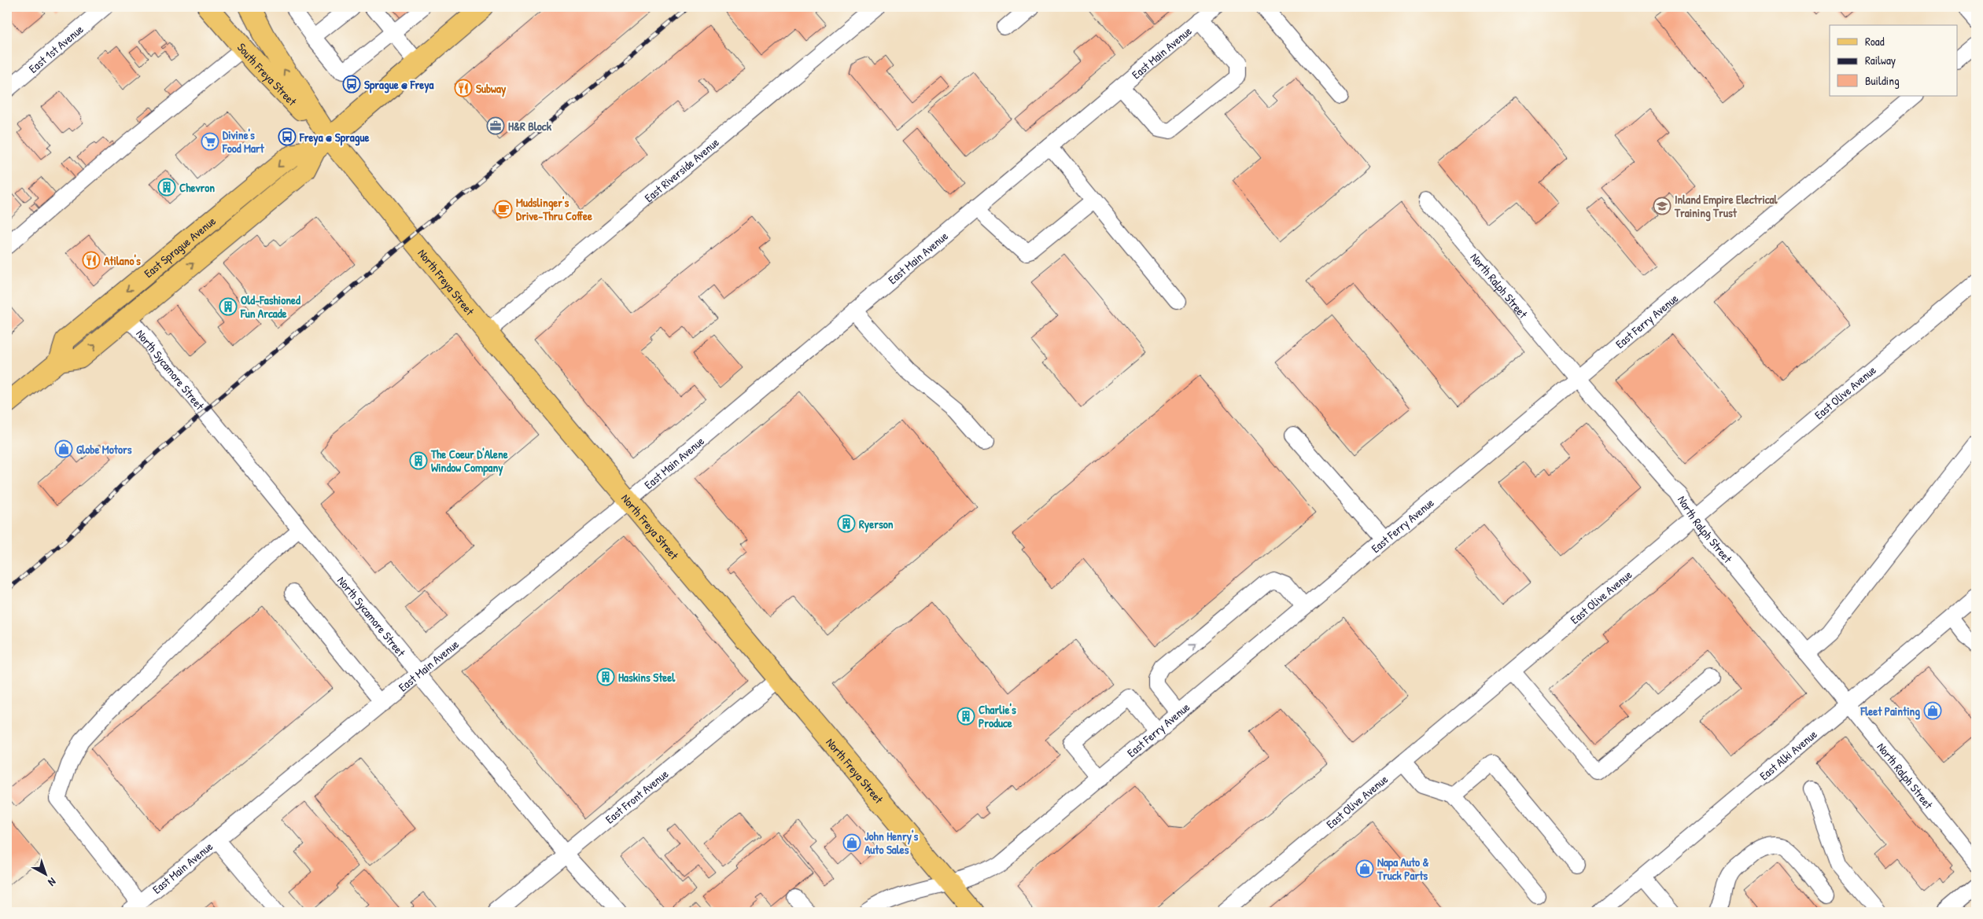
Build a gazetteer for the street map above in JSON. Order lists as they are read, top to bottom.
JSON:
{
  "streets": {
    "main road": ["South Freya Street", "East Sprague Avenue", "North Freya Street"],
    "street": [
      "East 1st Avenue",
      "East Main Avenue",
      "East Riverside Avenue",
      "North Ralph Street",
      "East Ferry Avenue",
      "North Sycamore Street",
      "East Olive Avenue",
      "East Alki Avenue",
      "East Front Avenue"
    ]
  },
  "crossings": [
    ["East Main Avenue", "North Freya Street"],
    ["East Main Avenue", "North Sycamore Street"],
    ["South Freya Street", "East Sprague Avenue"],
    ["South Freya Street", "North Freya Street"],
    ["East Riverside Avenue", "North Freya Street"],
    ["East Sprague Avenue", "North Freya Street"],
    ["East Sprague Avenue", "North Sycamore Street"],
    ["North Freya Street", "East Ferry Avenue"],
    ["North Freya Street", "East Front Avenue"],
    ["North Ralph Street", "East Ferry Avenue"],
    ["North Ralph Street", "East Olive Avenue"],
    ["North Ralph Street", "East Alki Avenue"],
    ["North Sycamore Street", "East Front Avenue"]
  ],
  "places": {
    "bus stop": ["Sprague @ Freya", "Freya @ Sprague"],
    "restaurant": ["Subway", "Atilano's"],
    "office": ["H&R Block"],
    "supermarket": ["Divine's Food Mart"],
    "building": [
      "Chevron",
      "Old-Fashioned Fun Arcade",
      "The Coeur D'Alene Window Company",
      "Ryerson",
      "Haskins Steel",
      "Charlie's Produce"
    ],
    "school or university": ["Inland Empire Electrical Training Trust"],
    "cafe": ["Mudslinger's Drive-Thru Coffee"],
    "shop": [
      "Globe Motors",
      "Fleet Painting",
      "John Henry's Auto Sales",
      "Napa Auto & Truck Parts"
    ]
  },
  "legend": ["Road", "Railway", "Building"],
  "north": "bottom right"
}
